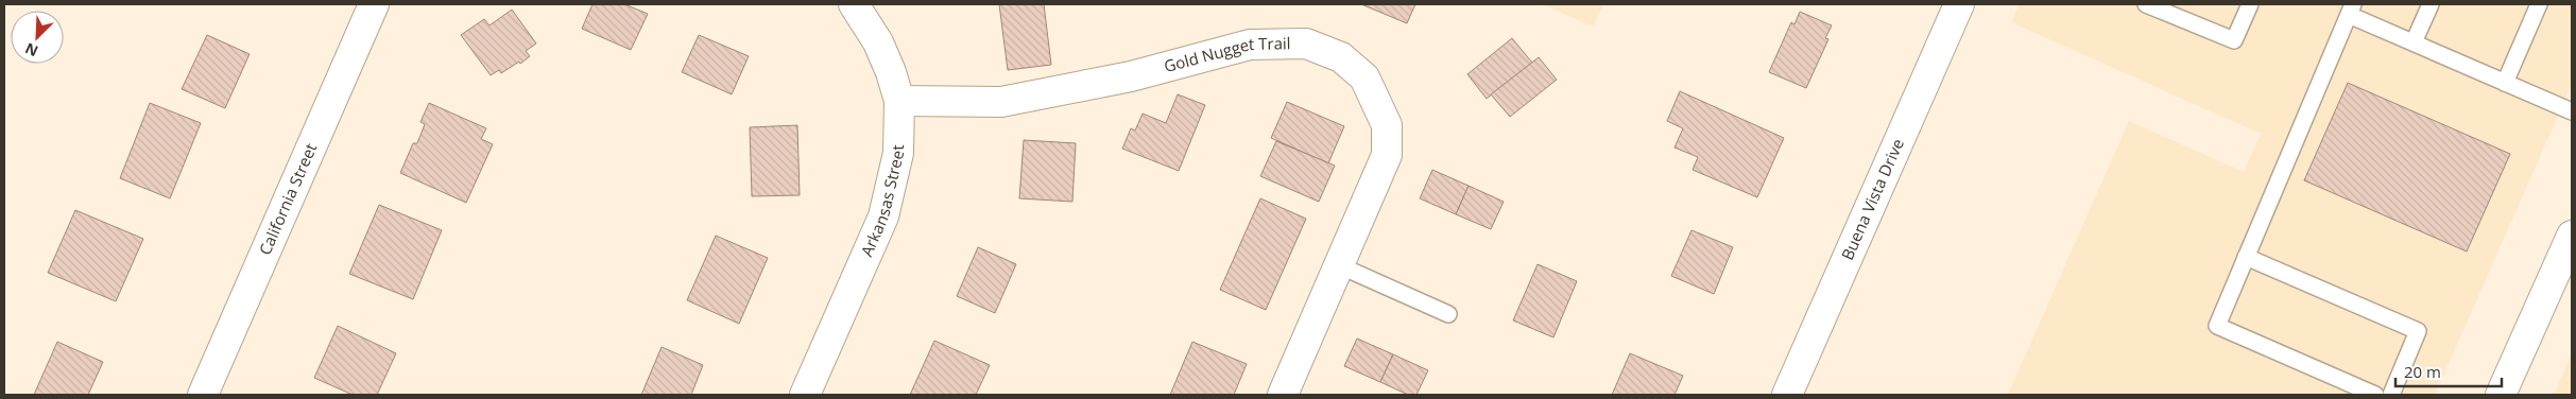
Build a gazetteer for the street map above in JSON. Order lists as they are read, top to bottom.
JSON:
{
  "streets": {
    "street": [
      "Gold Nugget Trail",
      "California Street",
      "Buena Vista Drive",
      "Arkansas Street"
    ]
  },
  "crossings": [
    ["Gold Nugget Trail", "Arkansas Street"]
  ],
  "scale_bar": "20 m",
  "north": "bottom left"
}
